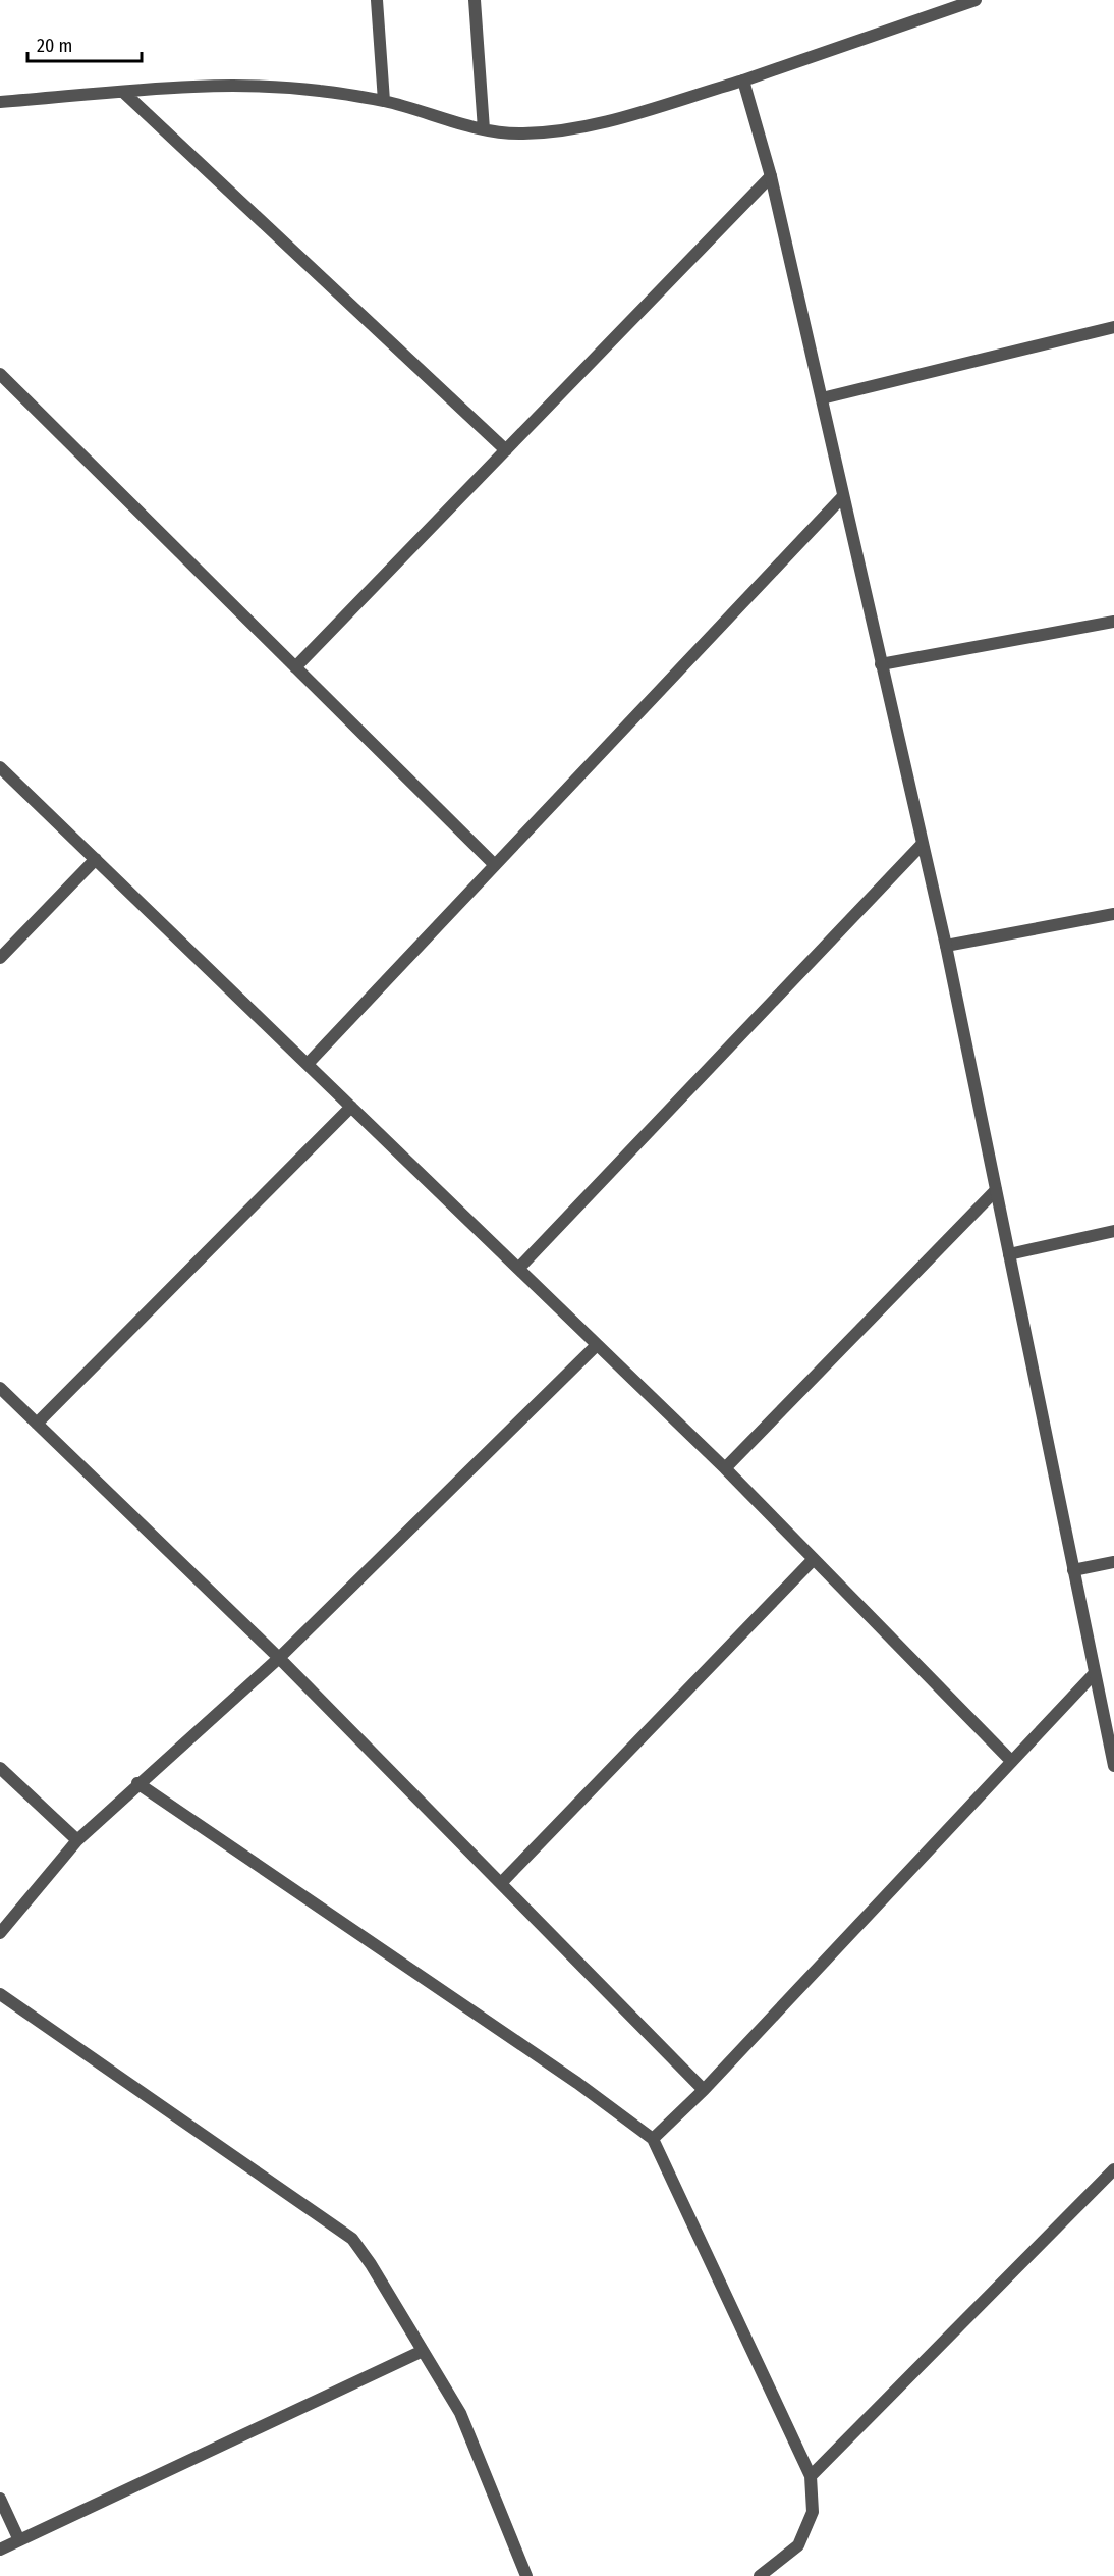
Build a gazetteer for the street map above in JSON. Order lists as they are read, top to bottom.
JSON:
{
  "scale_bar": "20 m"
}
